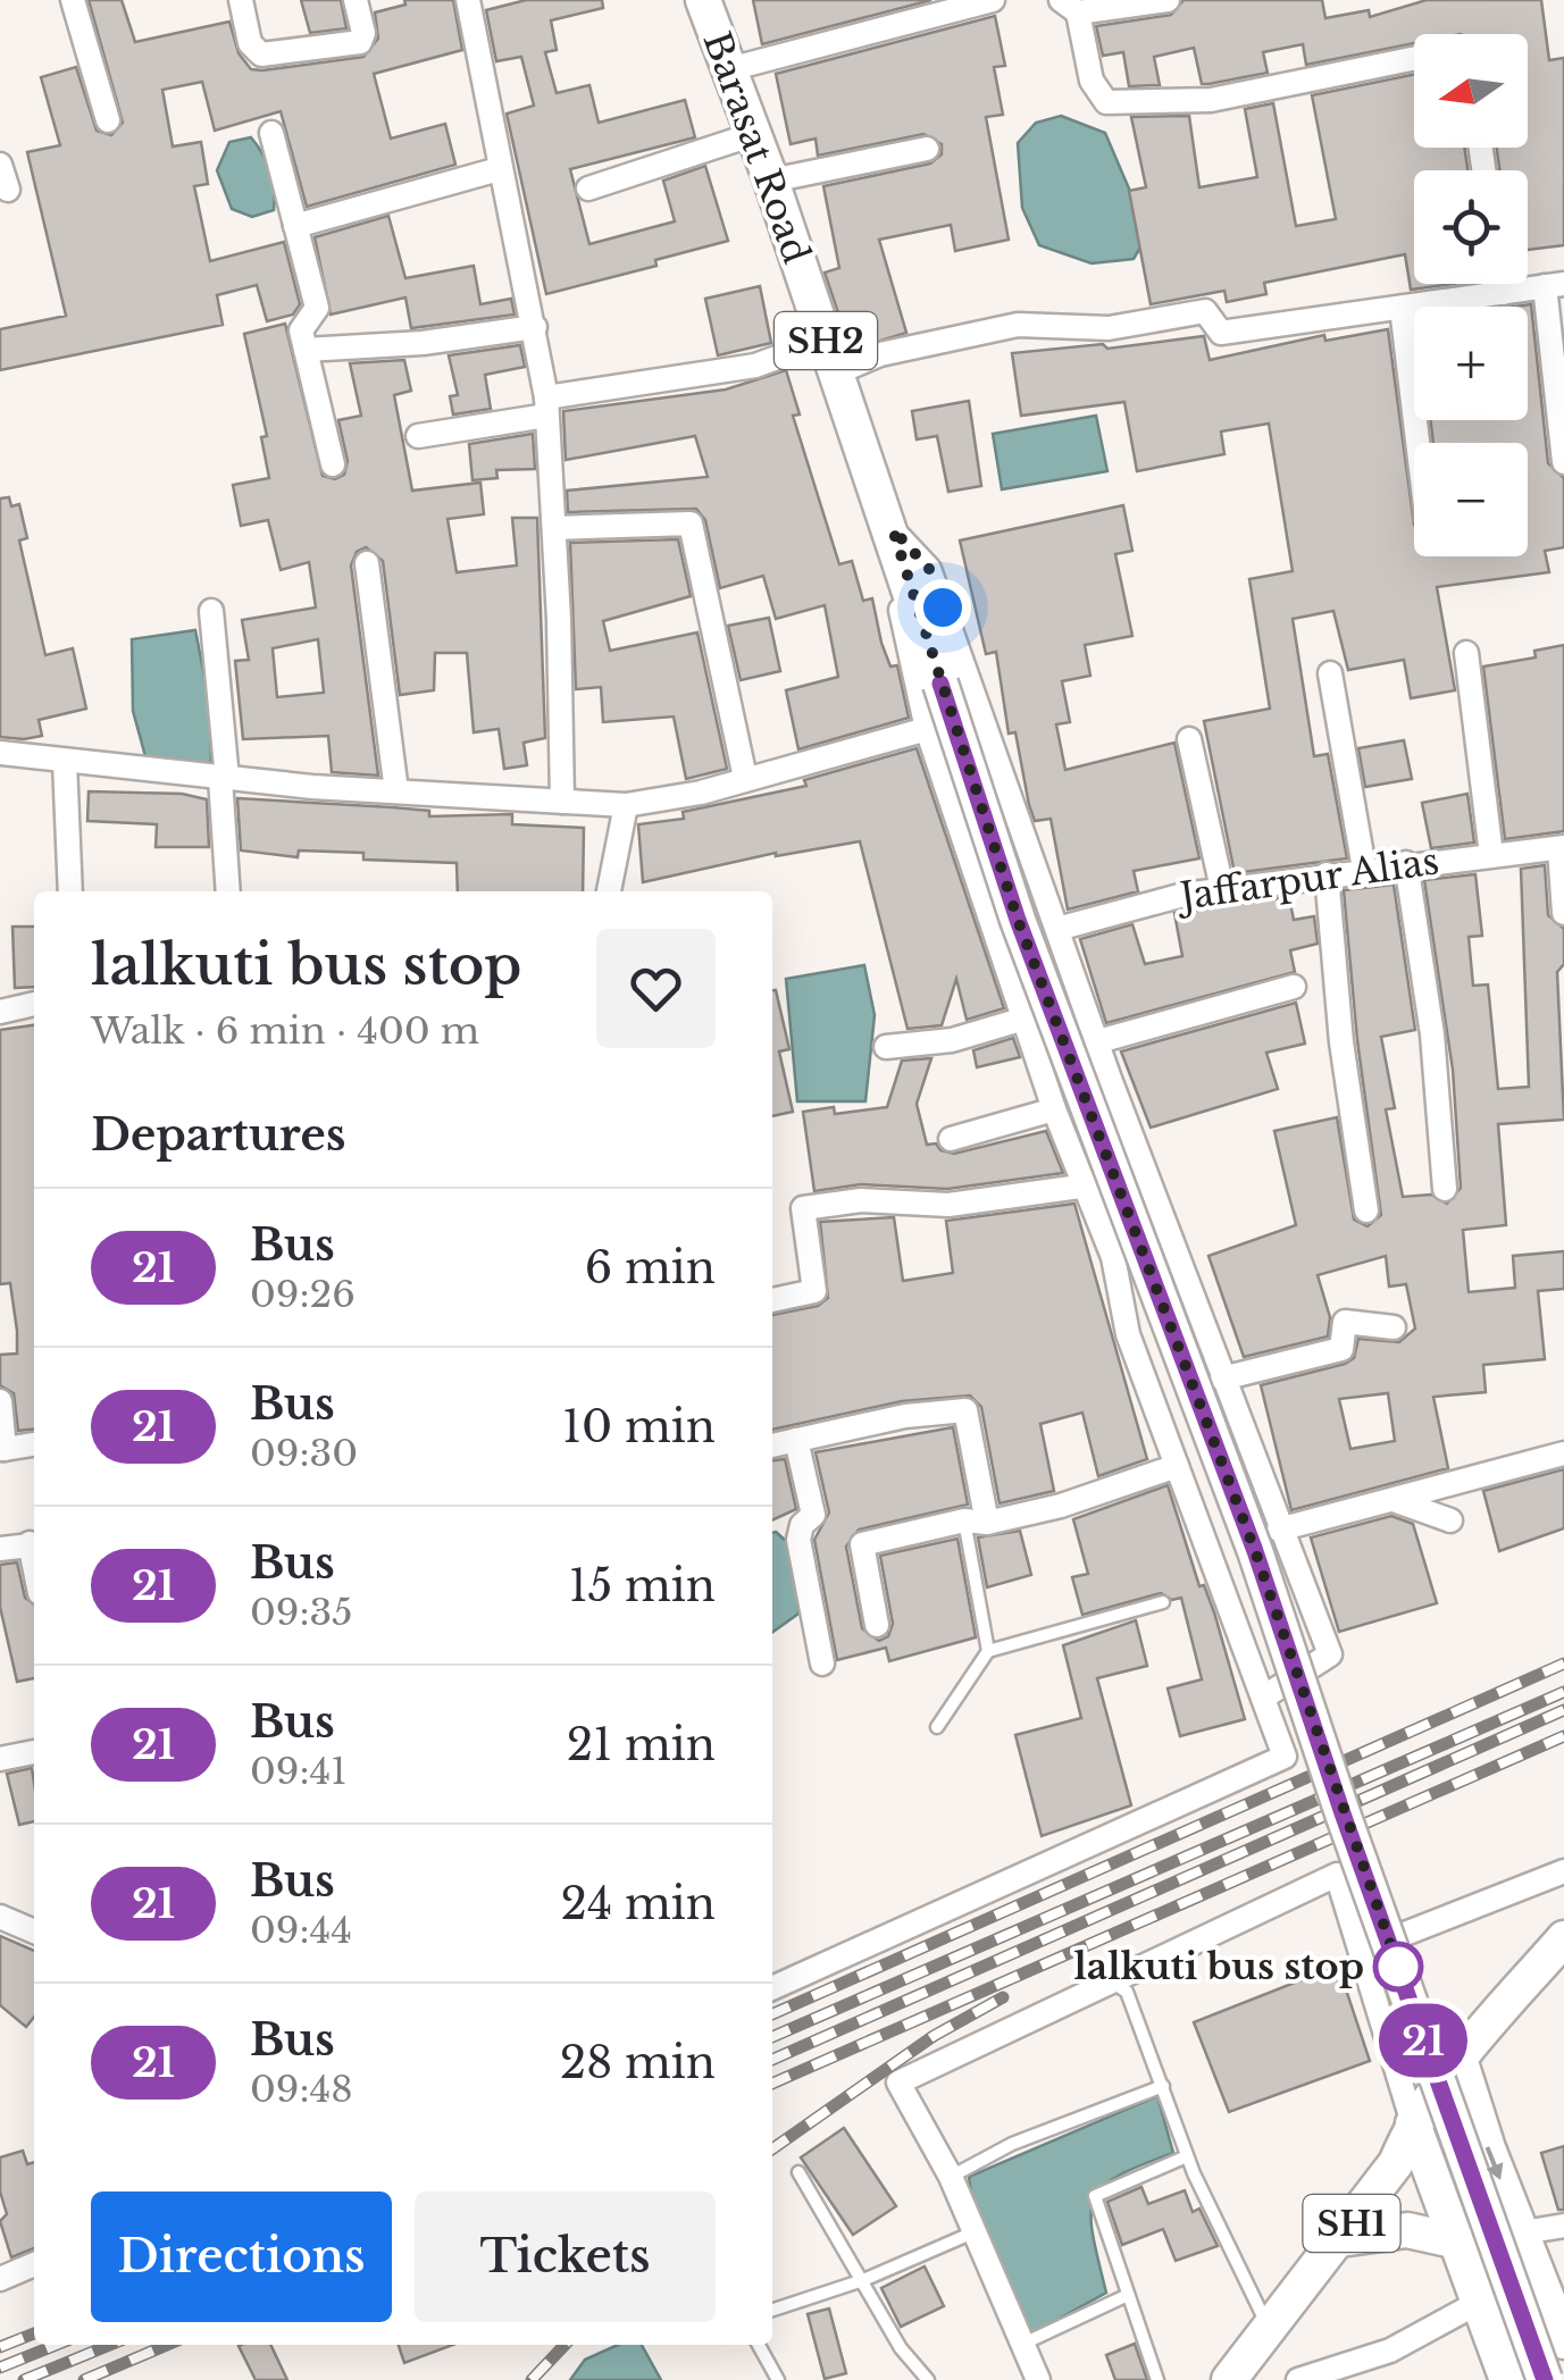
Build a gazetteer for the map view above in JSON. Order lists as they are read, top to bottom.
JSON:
{
  "streets": {
    "main road": ["Barasat Road", "SH2", "SH1"],
    "street": ["Jaffarpur Alias"]
  },
  "places": ["lalkuti bus stop"],
  "lines": ["bus line 21"],
  "north": "left",
  "page": {
    "on_map": "21",
    "map_buttons": ["+", "−"],
    "heading": [
      ["lalkuti bus stop", "Walk · 6 min · 400 m"],
      "Departures"
    ],
    "list": [
      {
        "mark": "21",
        "name": "Bus",
        "note": "09:26",
        "value": "6 min"
      },
      {
        "mark": "21",
        "name": "Bus",
        "note": "09:30",
        "value": "10 min"
      },
      {
        "mark": "21",
        "name": "Bus",
        "note": "09:35",
        "value": "15 min"
      },
      {
        "mark": "21",
        "name": "Bus",
        "note": "09:41",
        "value": "21 min"
      },
      {
        "mark": "21",
        "name": "Bus",
        "note": "09:44",
        "value": "24 min"
      },
      {
        "mark": "21",
        "name": "Bus",
        "note": "09:48",
        "value": "28 min"
      }
    ],
    "buttons": ["Directions", "Tickets"]
  }
}
